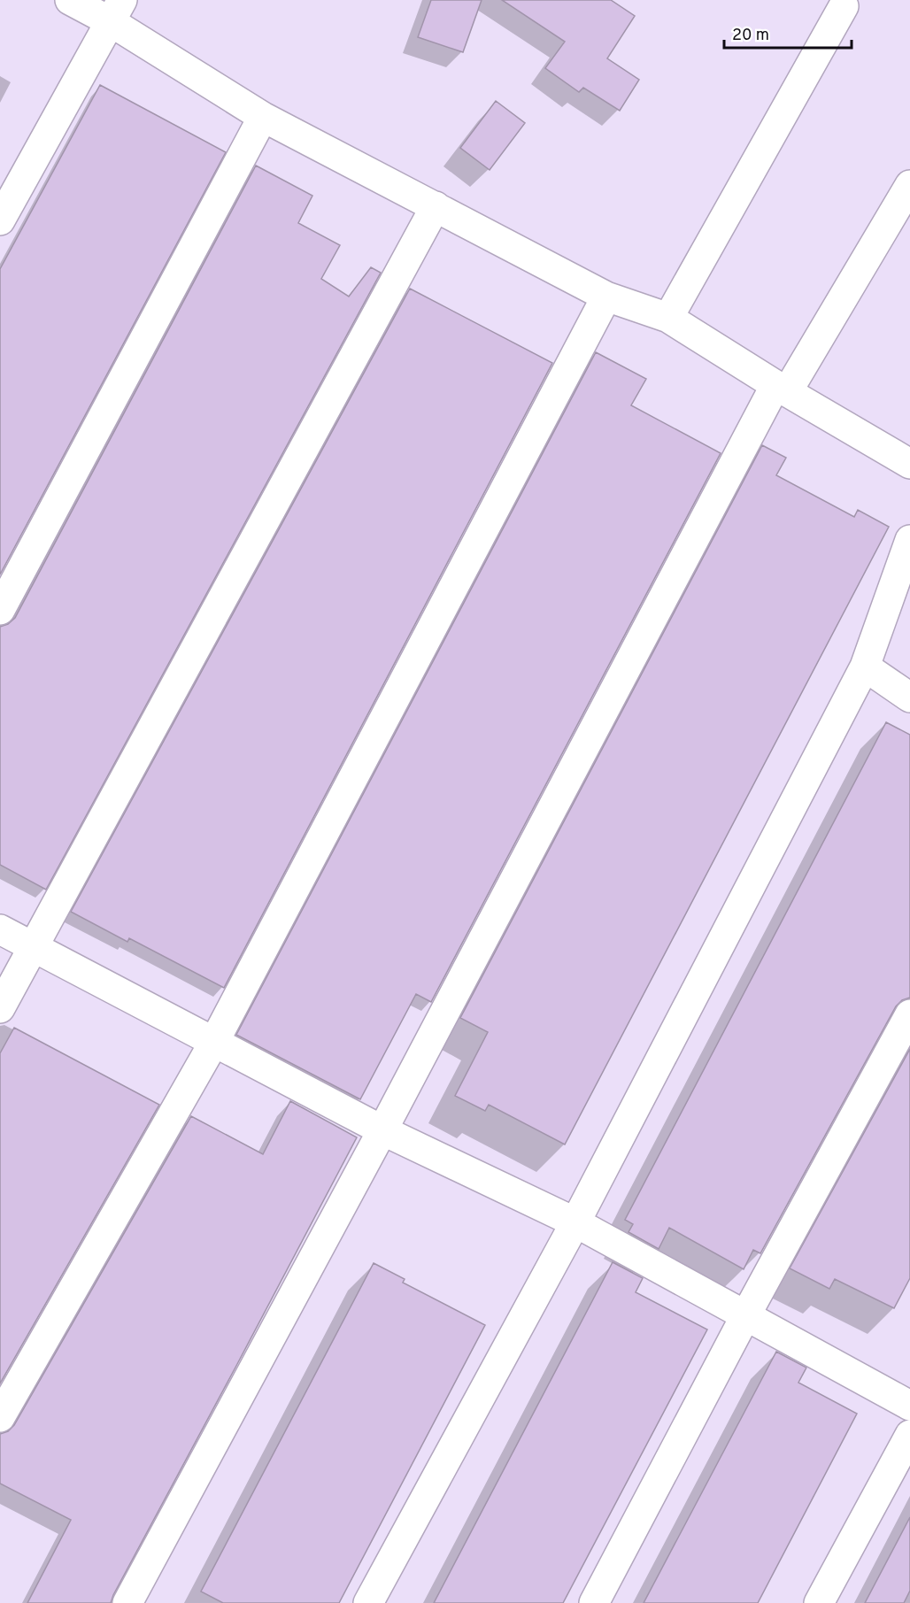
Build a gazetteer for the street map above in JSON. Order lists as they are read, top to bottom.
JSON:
{
  "scale_bar": "20 m"
}
